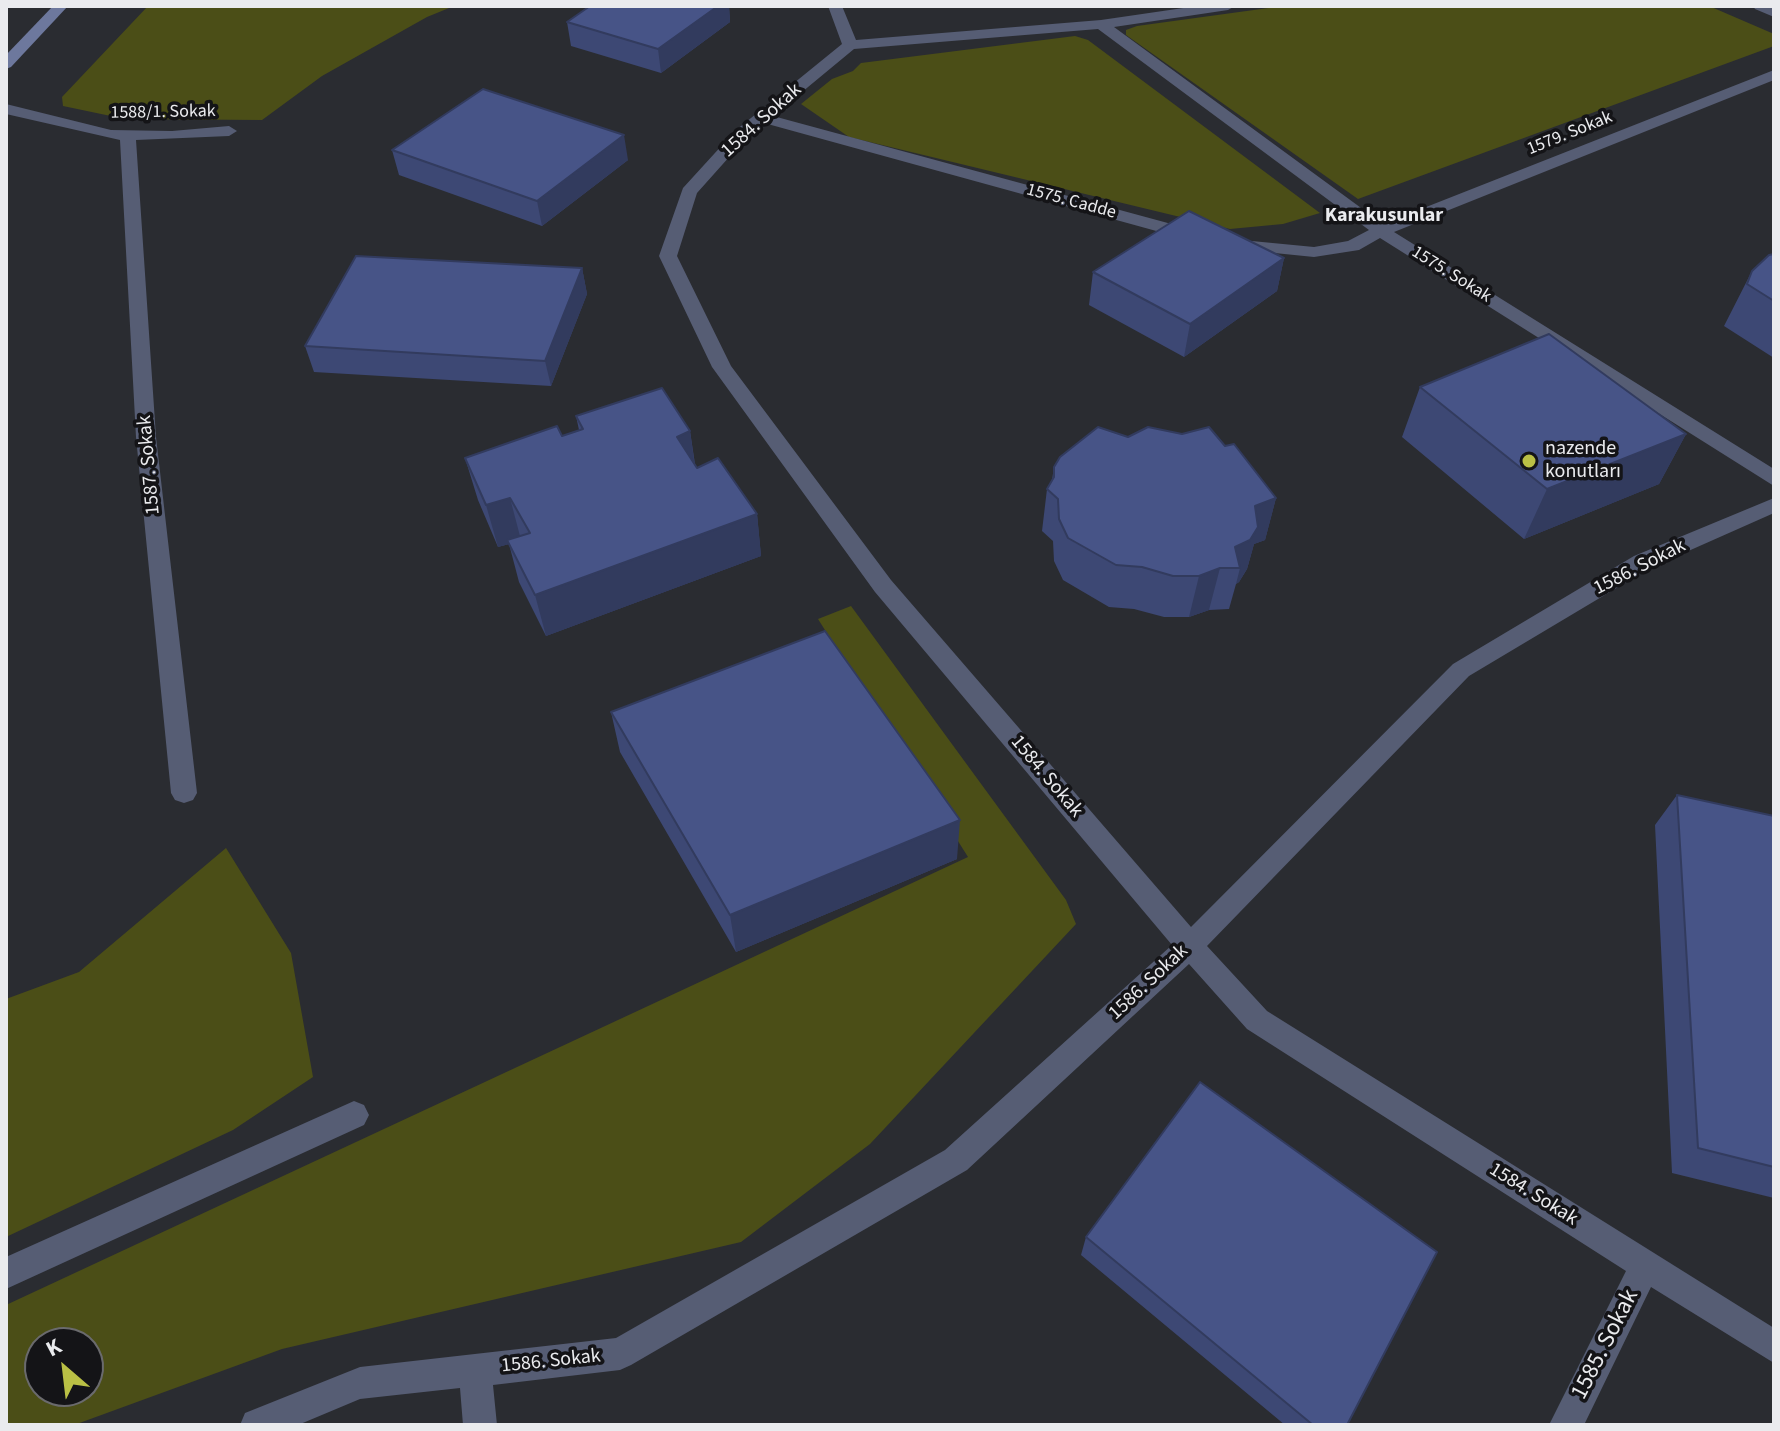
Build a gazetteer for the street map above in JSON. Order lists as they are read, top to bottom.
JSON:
{
  "streets": {
    "street": [
      "1588/1. Sokak",
      "1584. Sokak",
      "1579. Sokak",
      "1575. Cadde",
      "1575. Sokak",
      "1587. Sokak",
      "1586. Sokak",
      "1585. Sokak"
    ]
  },
  "crossings": [
    ["1588/1. Sokak", "1587. Sokak"],
    ["1584. Sokak", "1575. Cadde"],
    ["1584. Sokak", "1586. Sokak"],
    ["1584. Sokak", "1585. Sokak"],
    ["1579. Sokak", "1575. Cadde"],
    ["1579. Sokak", "1575. Sokak"],
    ["1575. Cadde", "1575. Sokak"]
  ],
  "districts": ["Karakusunlar"],
  "places": ["nazende konutları"],
  "north": "top left"
}
